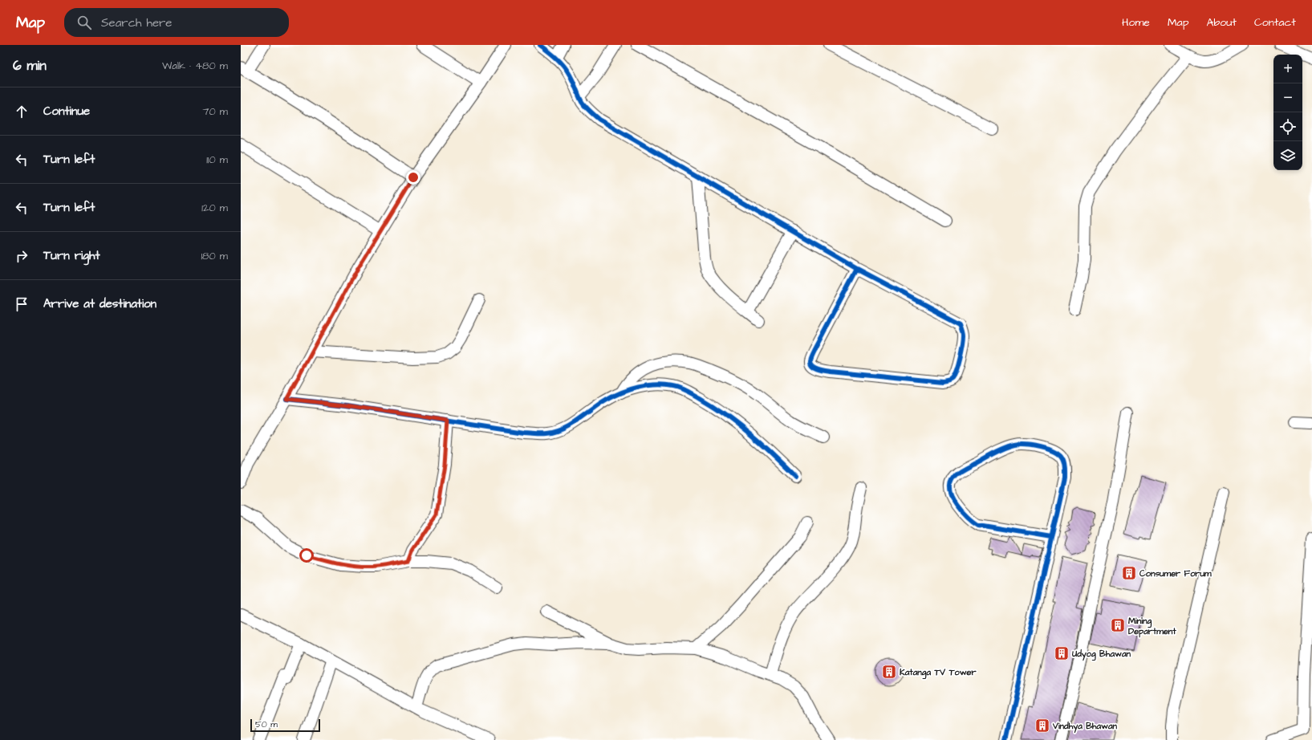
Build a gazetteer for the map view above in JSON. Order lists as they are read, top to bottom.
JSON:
{
  "places": {
    "building": [
      "Consumer Forum",
      "Mining Department",
      "Udyog Bhawan",
      "Katanga TV Tower",
      "Vindhya Bhawan"
    ]
  },
  "scale_bar": "50 m",
  "page": {
    "header": "Map",
    "search": "Search here",
    "nav": [
      "Home",
      "Map",
      "About",
      "Contact"
    ],
    "heading": ["6 min", "Walk · 480 m"],
    "map_buttons": ["+", "−"],
    "list": [
      ["Continue", "70 m"],
      ["Turn left", "110 m"],
      ["Turn left", "120 m"],
      ["Turn right", "180 m"],
      "Arrive at destination"
    ],
    "scale": "50 m"
  }
}
